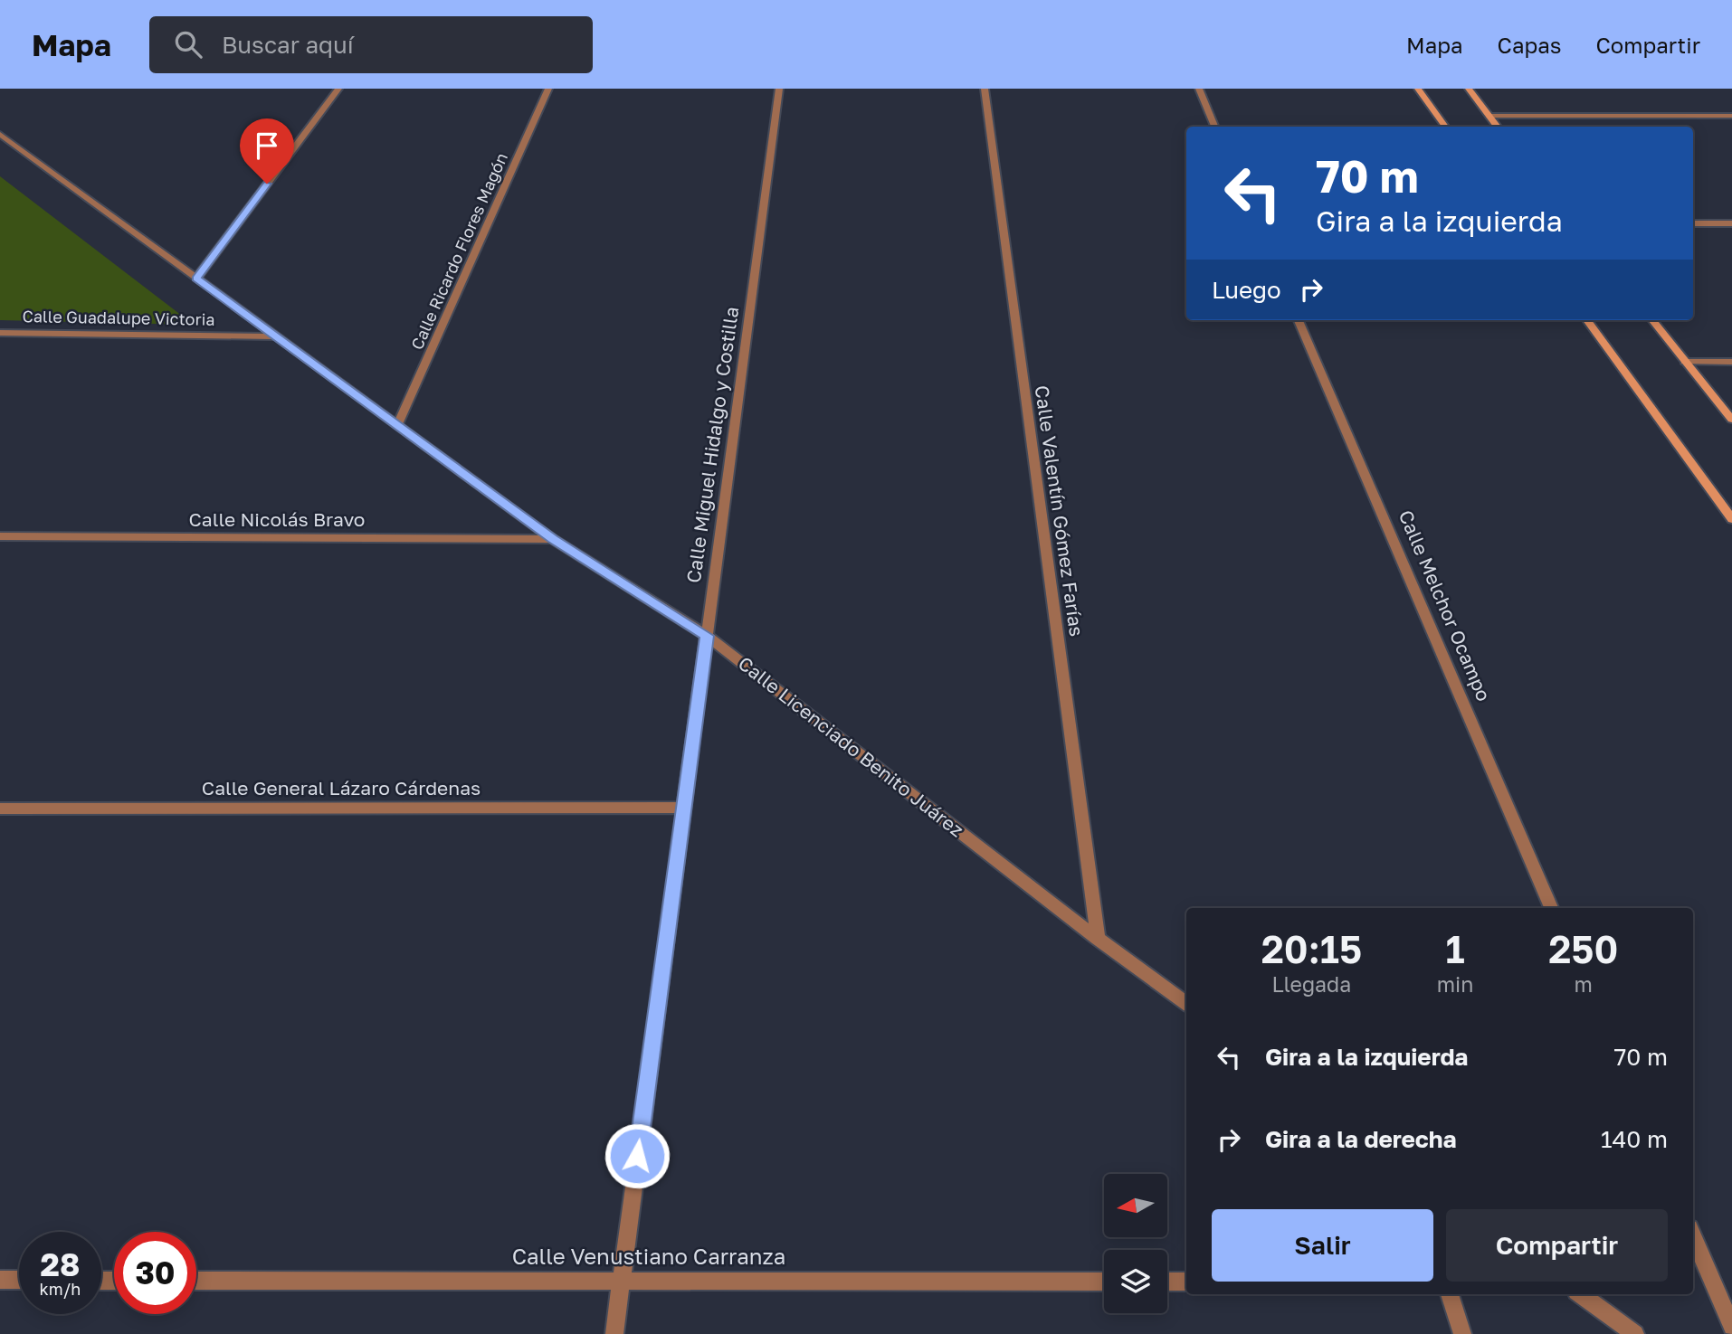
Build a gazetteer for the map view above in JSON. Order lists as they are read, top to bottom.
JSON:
{
  "streets": {
    "street": [
      "Calle Ricardo Flores Magón",
      "Calle Guadalupe Victoria",
      "Calle Miguel Hidalgo y Costilla",
      "Calle Valentín Gómez Farías",
      "Calle Nicolás Bravo",
      "Calle Melchor Ocampo",
      "Calle Licenciado Benito Juárez",
      "Calle General Lázaro Cárdenas",
      "Calle Venustiano Carranza"
    ]
  },
  "crossings": [
    ["Calle Ricardo Flores Magón", "Calle Licenciado Benito Juárez"],
    ["Calle Guadalupe Victoria", "Calle Licenciado Benito Juárez"],
    ["Calle Miguel Hidalgo y Costilla", "Calle Licenciado Benito Juárez"],
    ["Calle Miguel Hidalgo y Costilla", "Calle General Lázaro Cárdenas"],
    ["Calle Miguel Hidalgo y Costilla", "Calle Venustiano Carranza"],
    ["Calle Valentín Gómez Farías", "Calle Licenciado Benito Juárez"],
    ["Calle Nicolás Bravo", "Calle Licenciado Benito Juárez"]
  ],
  "north": "left",
  "page": {
    "header": "Mapa",
    "search": "Buscar aquí",
    "nav": ["Mapa", "Capas", "Compartir"],
    "turn": ["70 m", "Gira a la izquierda"],
    "then": "Luego",
    "eta": [
      "20:15",
      "Llegada",
      "1",
      "min",
      "250",
      "m"
    ],
    "list": [
      {
        "name": "Gira a la izquierda",
        "value": "70 m"
      },
      {
        "name": "Gira a la derecha",
        "value": "140 m"
      }
    ],
    "buttons": ["Salir", "Compartir"],
    "speed": "28 km/h",
    "limit": "30"
  }
}
